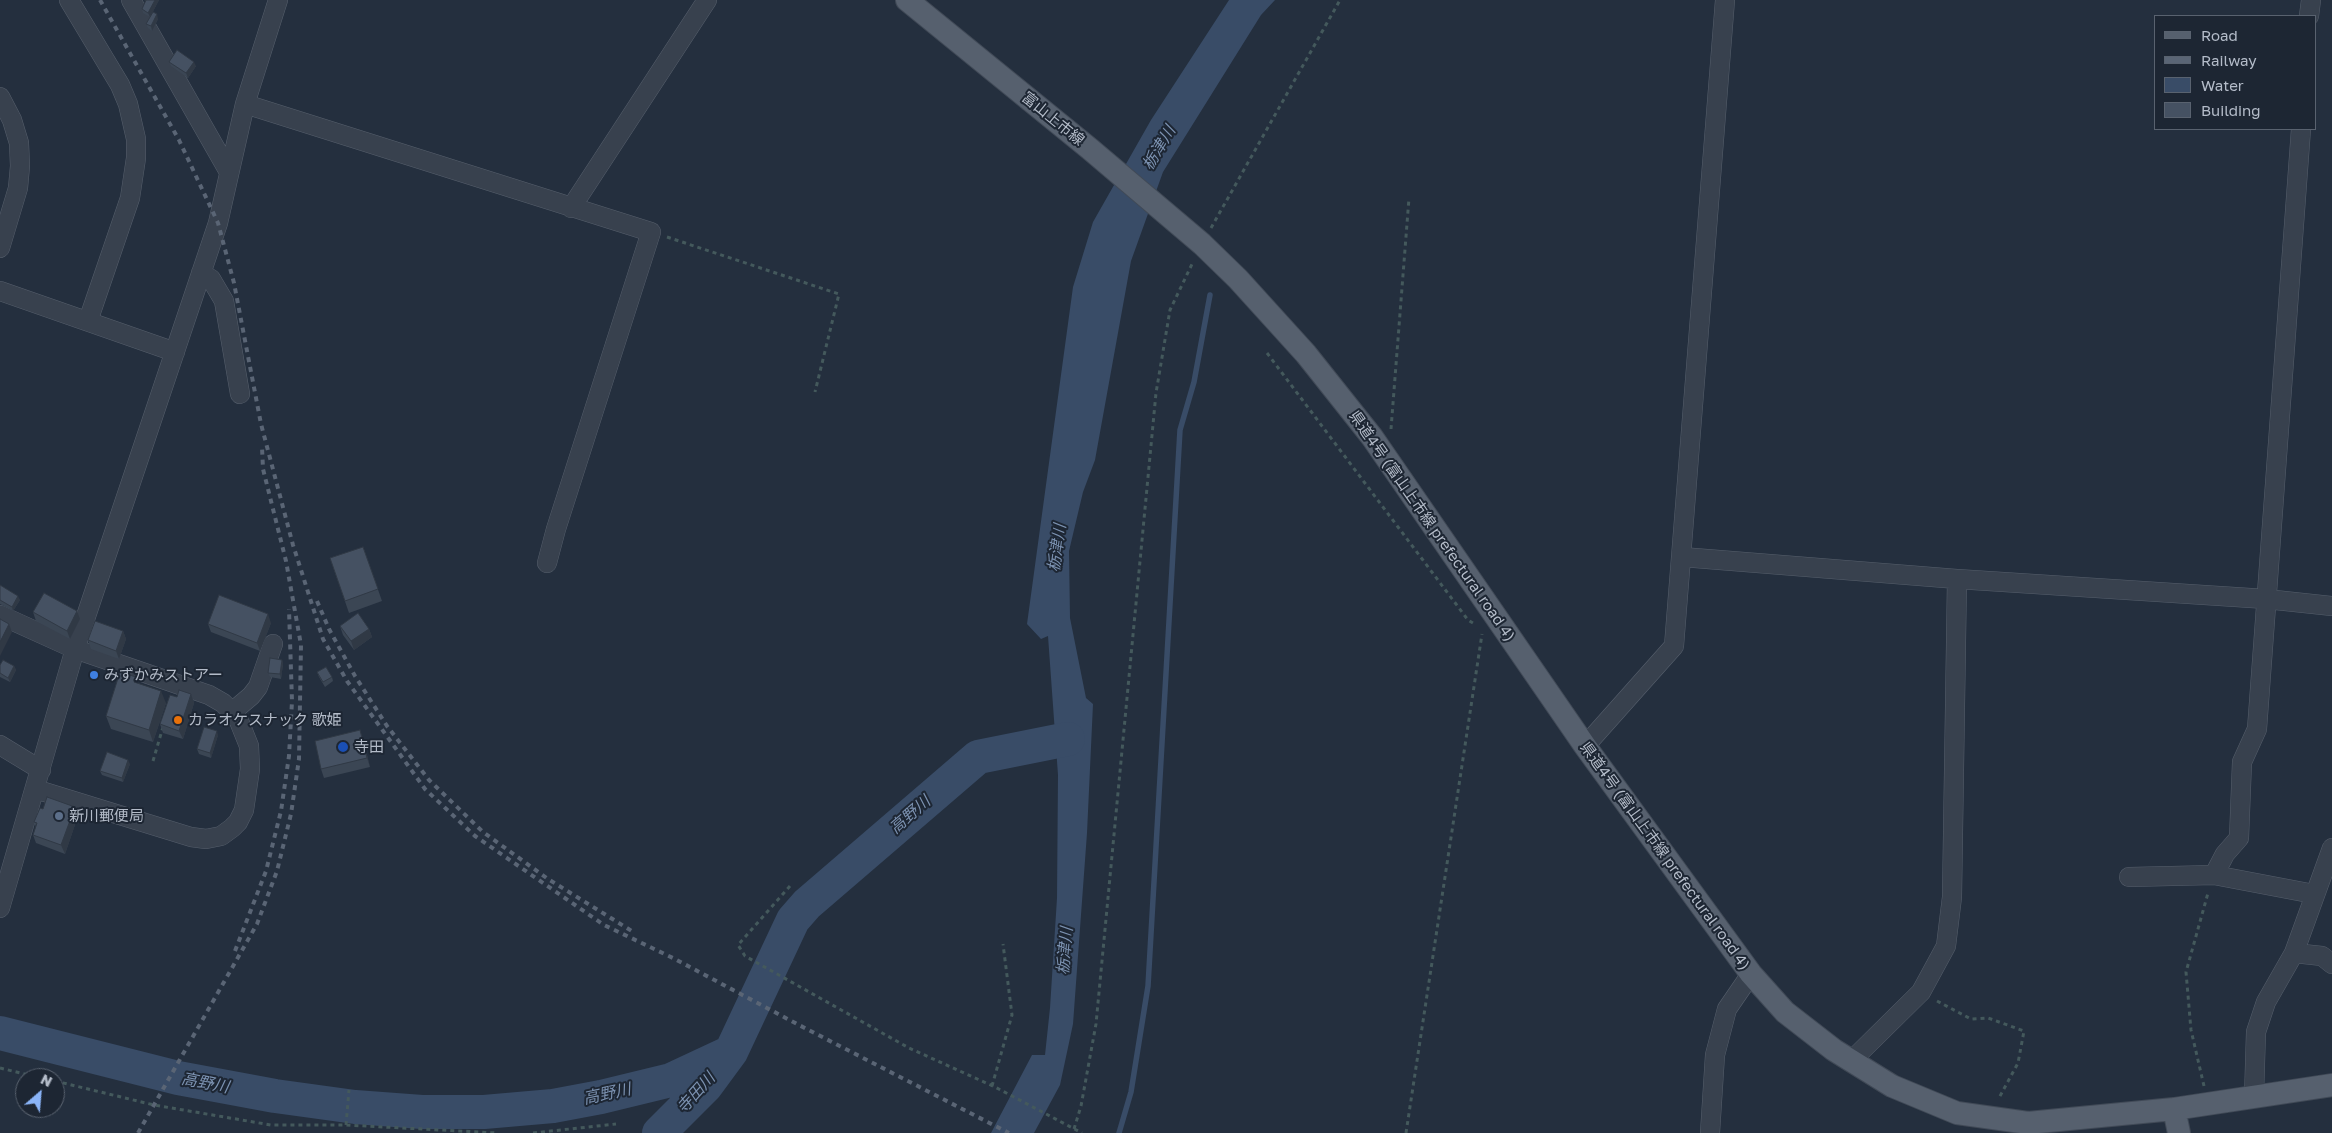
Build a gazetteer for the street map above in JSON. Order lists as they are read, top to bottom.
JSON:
{
  "streets": {
    "main road": ["富山上市線", "県道4号 (富山上市線 prefectural road 4)"]
  },
  "crossings": [
    ["富山上市線", "県道4号 (富山上市線 prefectural road 4)"]
  ],
  "water": ["栃津川", "高野川", "寺田川"],
  "places": [
    "みずかみストアー",
    "カラオケスナック 歌姫",
    "寺田",
    "新川郵便局"
  ],
  "legend": [
    "Road",
    "Railway",
    "Water",
    "Building"
  ],
  "north": "top right"
}
